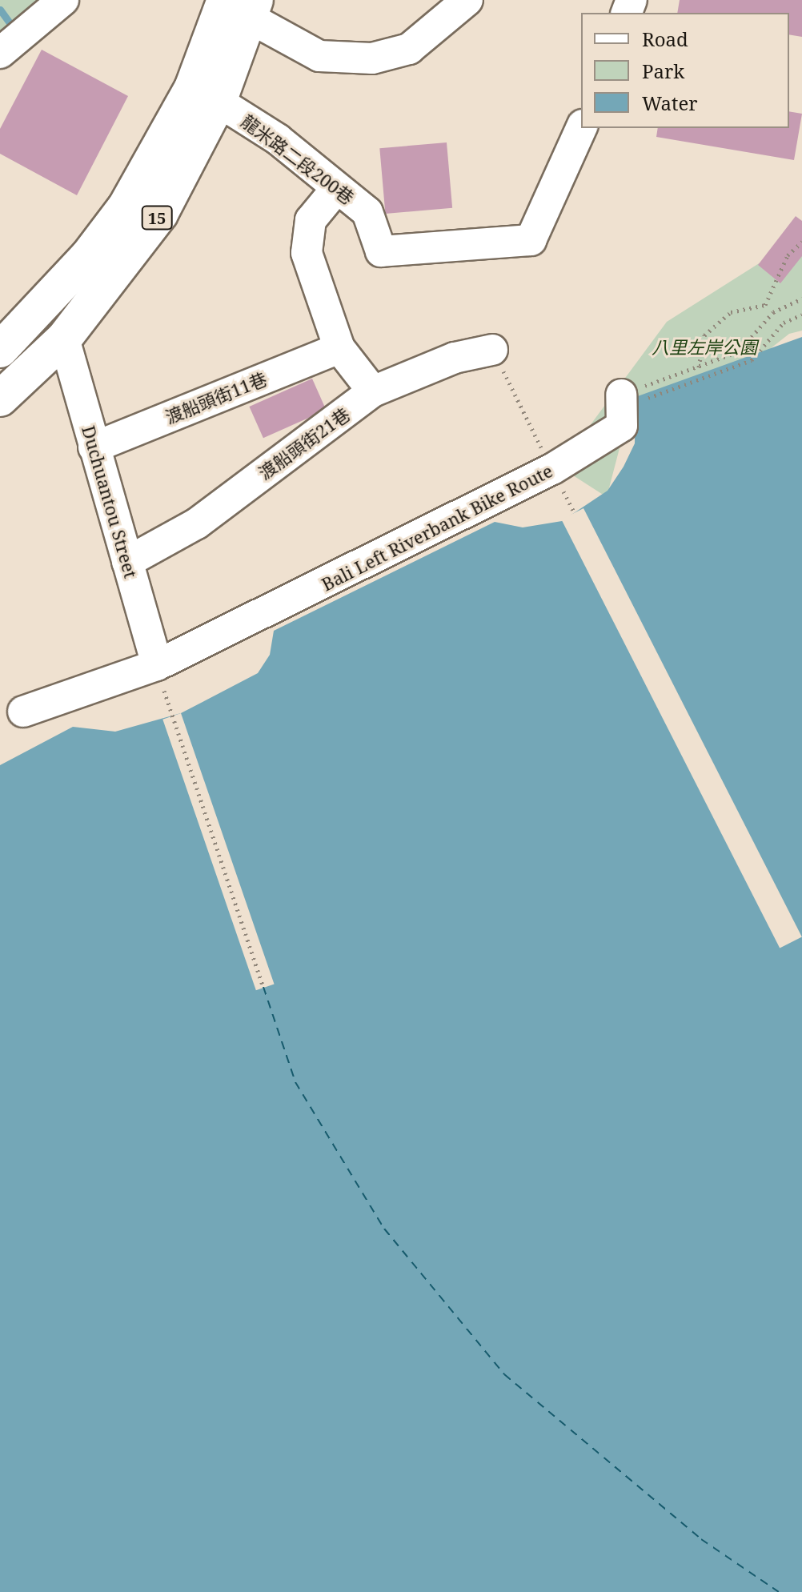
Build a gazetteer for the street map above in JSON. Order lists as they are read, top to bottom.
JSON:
{
  "streets": {
    "main road": ["15"],
    "street": [
      "龍米路二段200巷",
      "渡船頭街11巷",
      "渡船頭街21巷",
      "Duchuantou Street",
      "Bali Left Riverbank Bike Route"
    ]
  },
  "crossings": [
    ["龍米路二段200巷", "15"],
    ["15", "Duchuantou Street"],
    ["渡船頭街11巷", "Duchuantou Street"],
    ["渡船頭街21巷", "Duchuantou Street"],
    ["Duchuantou Street", "Bali Left Riverbank Bike Route"]
  ],
  "parks": ["八里左岸公園"],
  "legend": ["Road", "Park", "Water"]
}
